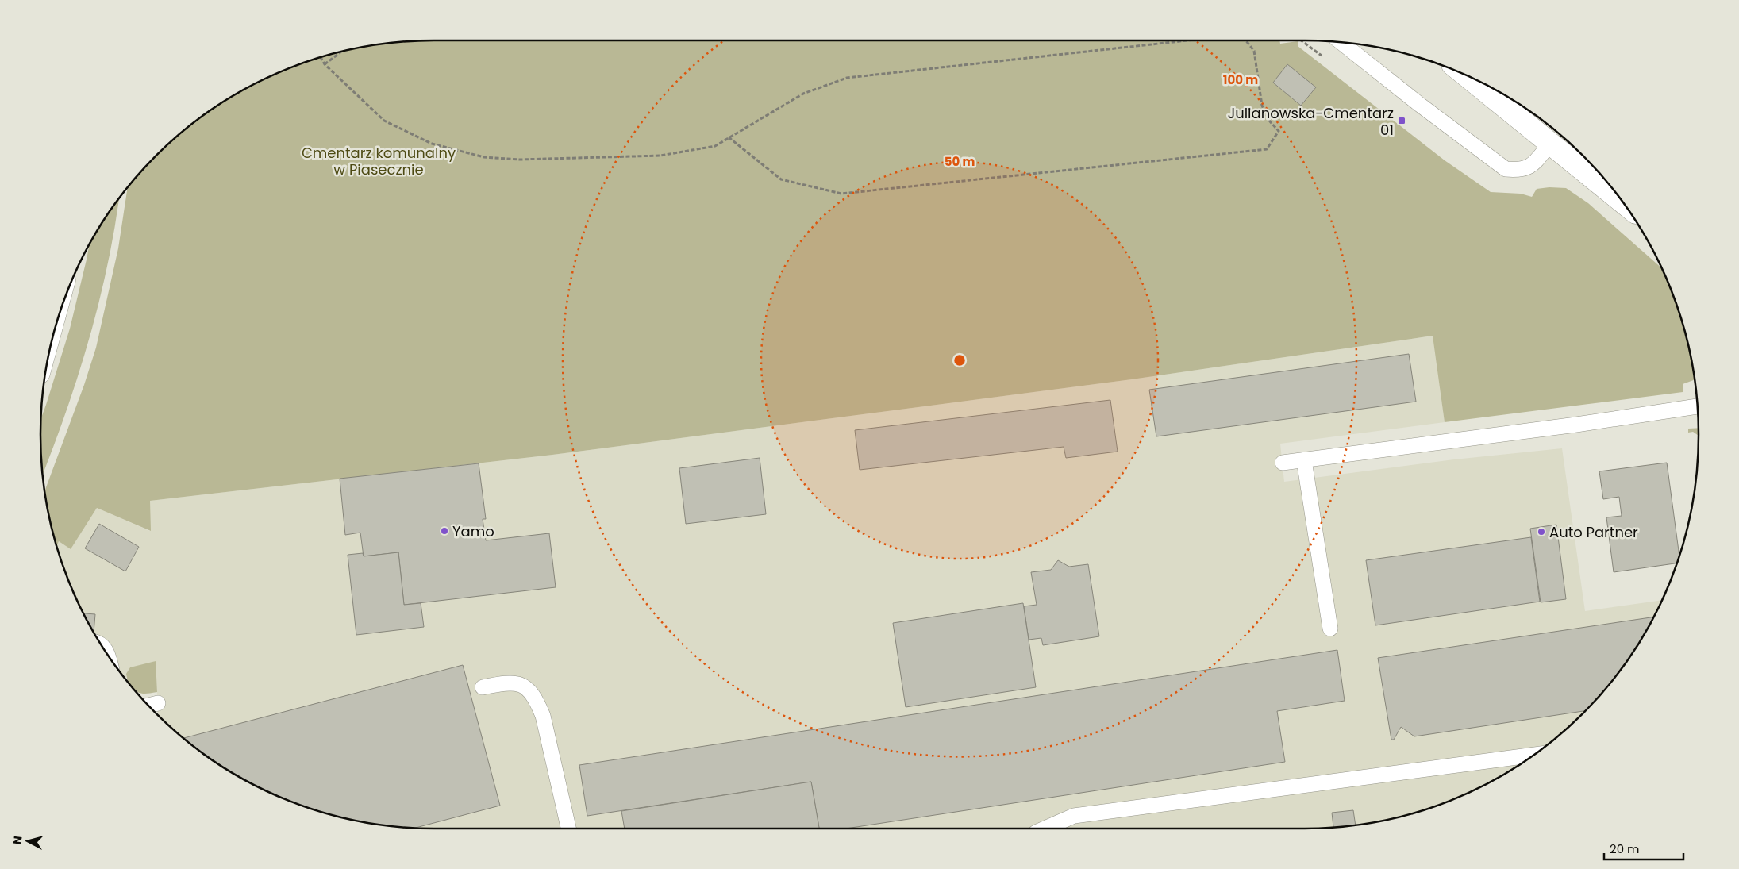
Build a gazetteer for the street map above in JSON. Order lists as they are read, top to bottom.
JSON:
{
  "parks": ["Cmentarz komunalny w Piasecznie"],
  "places": {
    "transit": ["Julianowska-Cmentarz 01"],
    "other": ["Yamo", "Auto Partner"]
  },
  "scale_bar": "20 m",
  "north": "left",
  "rings": ["100 m", "50 m"]
}
